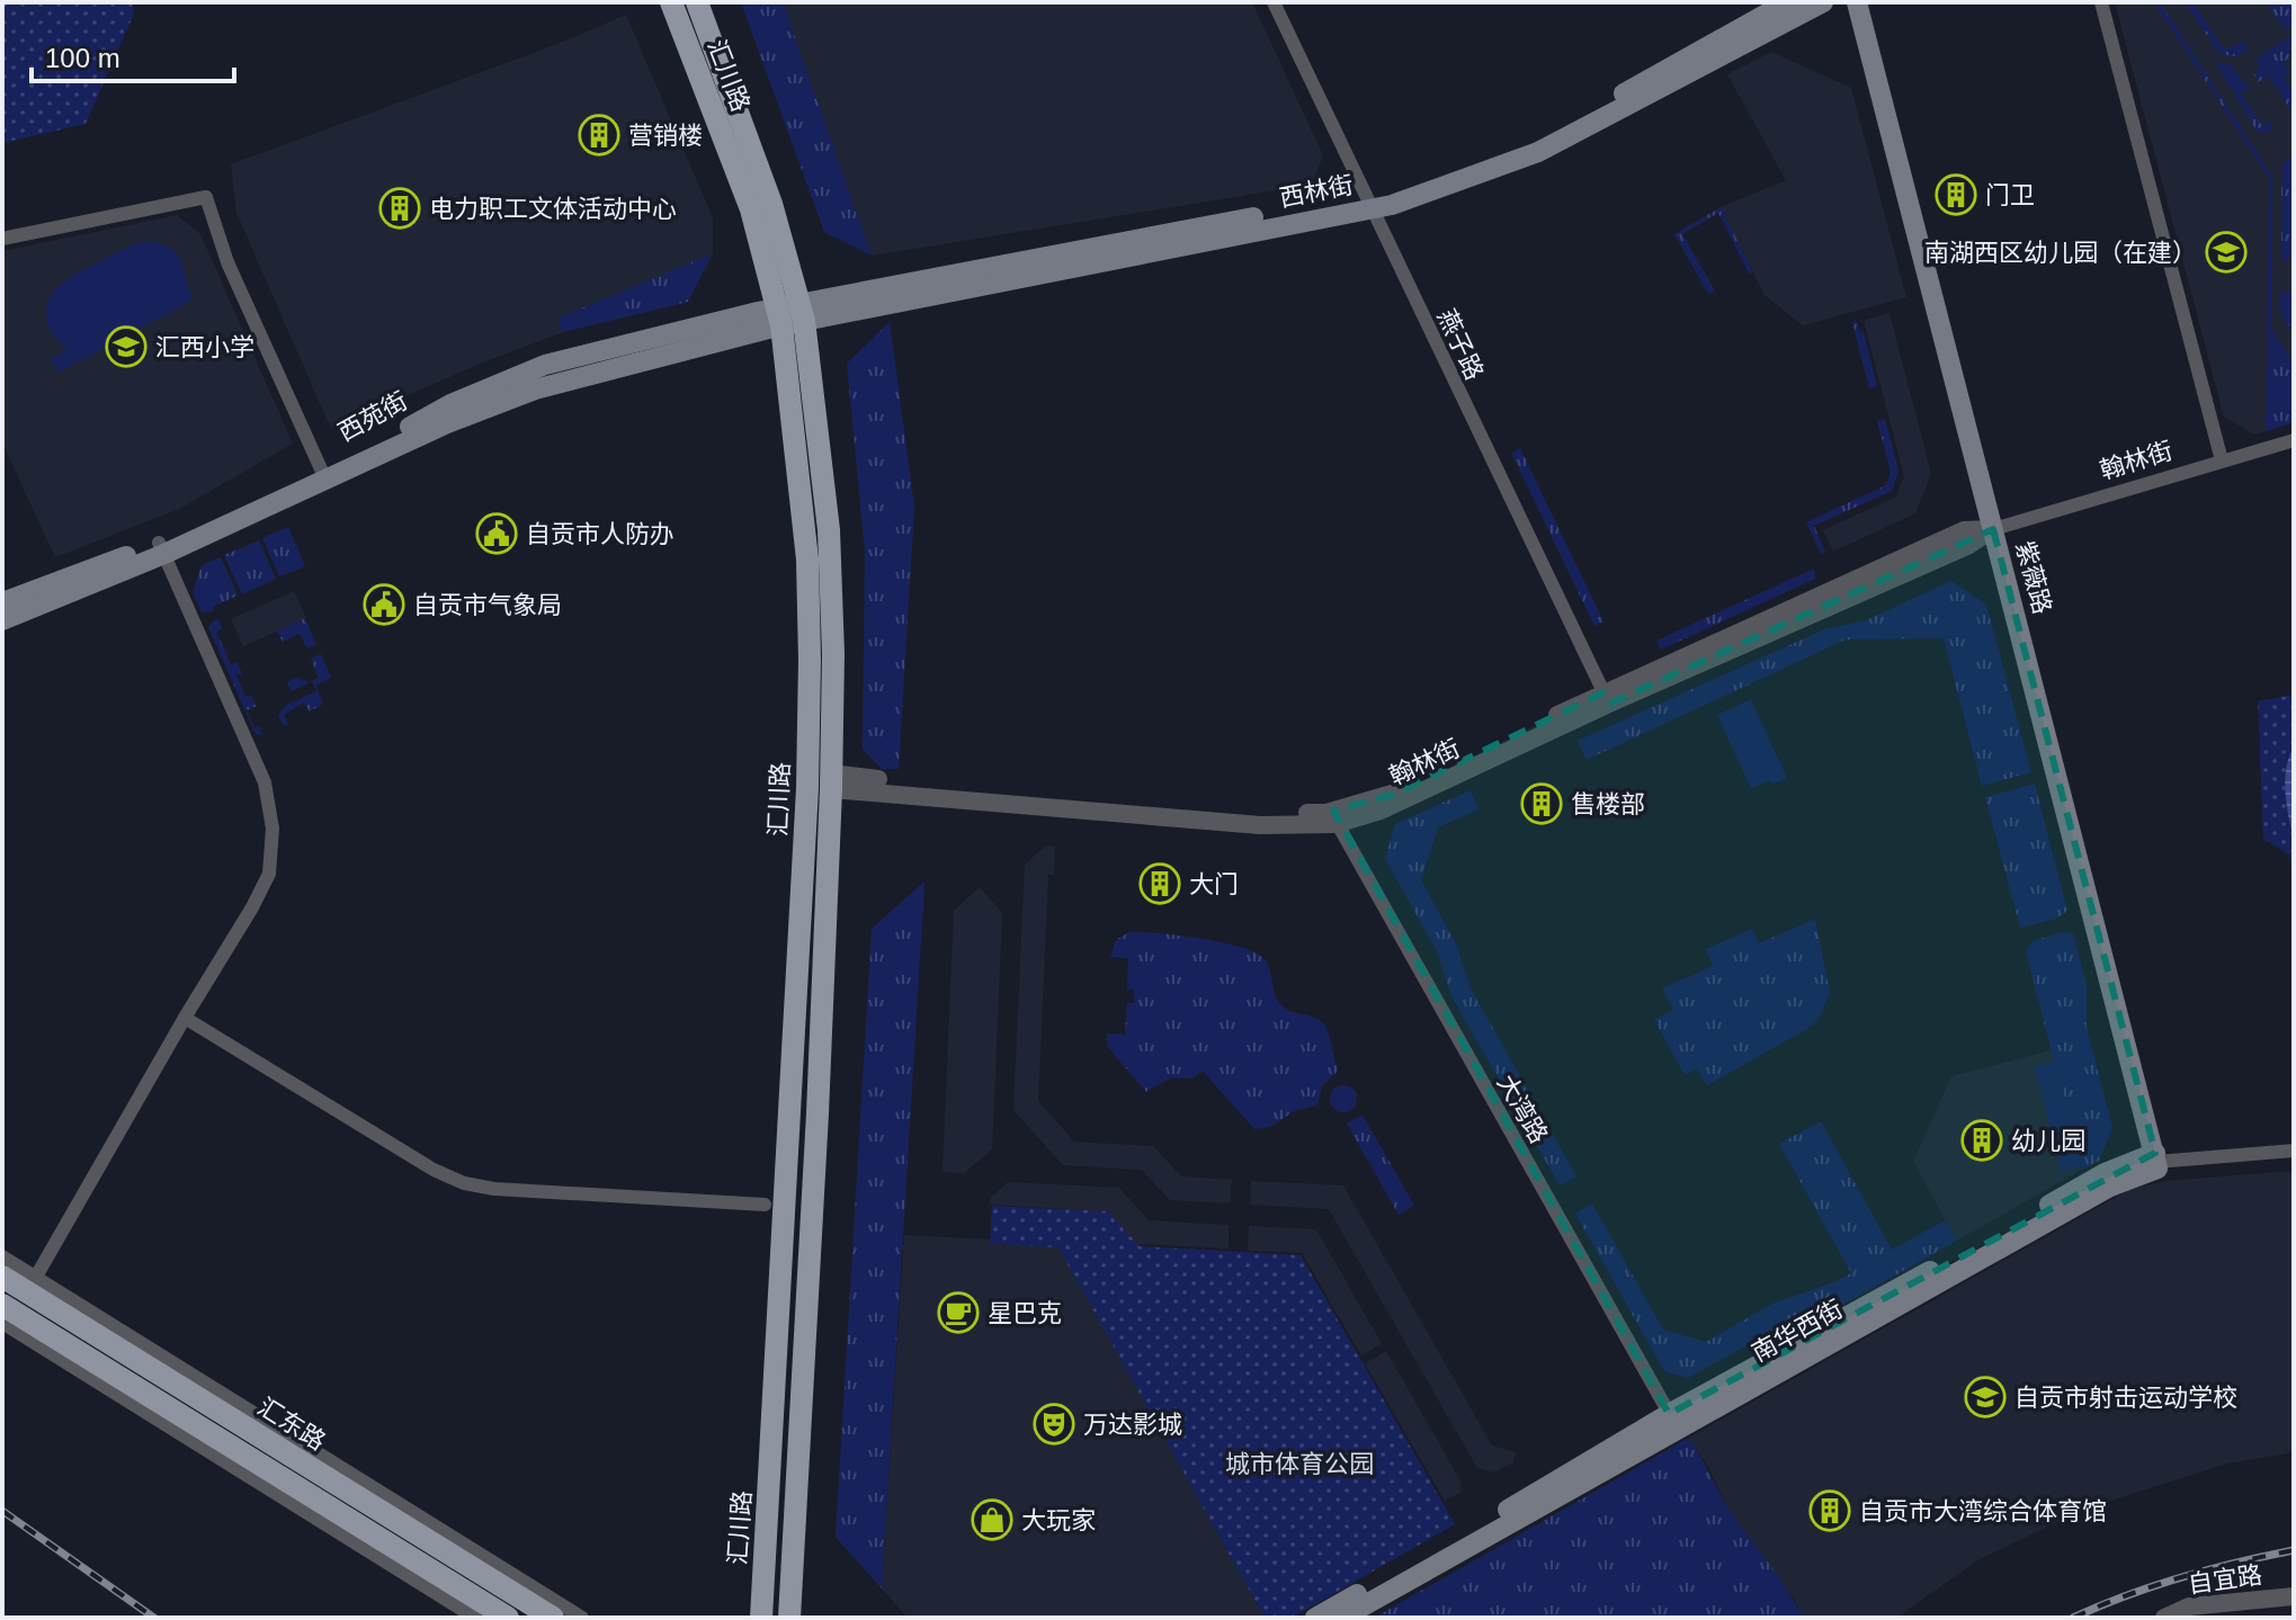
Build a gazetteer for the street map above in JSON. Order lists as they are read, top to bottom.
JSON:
{
  "streets": {
    "main road": [
      "汇川路",
      "西林街",
      "西苑街",
      "紫薇路",
      "南华西街",
      "汇东路"
    ],
    "street": [
      "燕子路",
      "翰林街",
      "大湾路",
      "自宜路"
    ]
  },
  "crossings": [
    ["汇川路", "西林街"],
    ["汇川路", "西苑街"],
    ["汇川路", "翰林街"],
    ["西林街", "燕子路"],
    ["西林街", "西苑街"],
    ["燕子路", "翰林街"],
    ["翰林街", "紫薇路"],
    ["翰林街", "大湾路"],
    ["紫薇路", "南华西街"],
    ["大湾路", "南华西街"]
  ],
  "parks": ["城市体育公园"],
  "places": {
    "building": [
      "营销楼",
      "门卫",
      "电力职工文体活动中心",
      "售楼部",
      "大门",
      "幼儿园",
      "自贡市大湾综合体育馆"
    ],
    "school or university": ["南湖西区幼儿园（在建）", "汇西小学", "自贡市射击运动学校"],
    "public building": ["自贡市人防办", "自贡市气象局"],
    "cafe": ["星巴克"],
    "theatre": ["万达影城"],
    "shop": ["大玩家"]
  },
  "scale_bar": "100 m"
}
